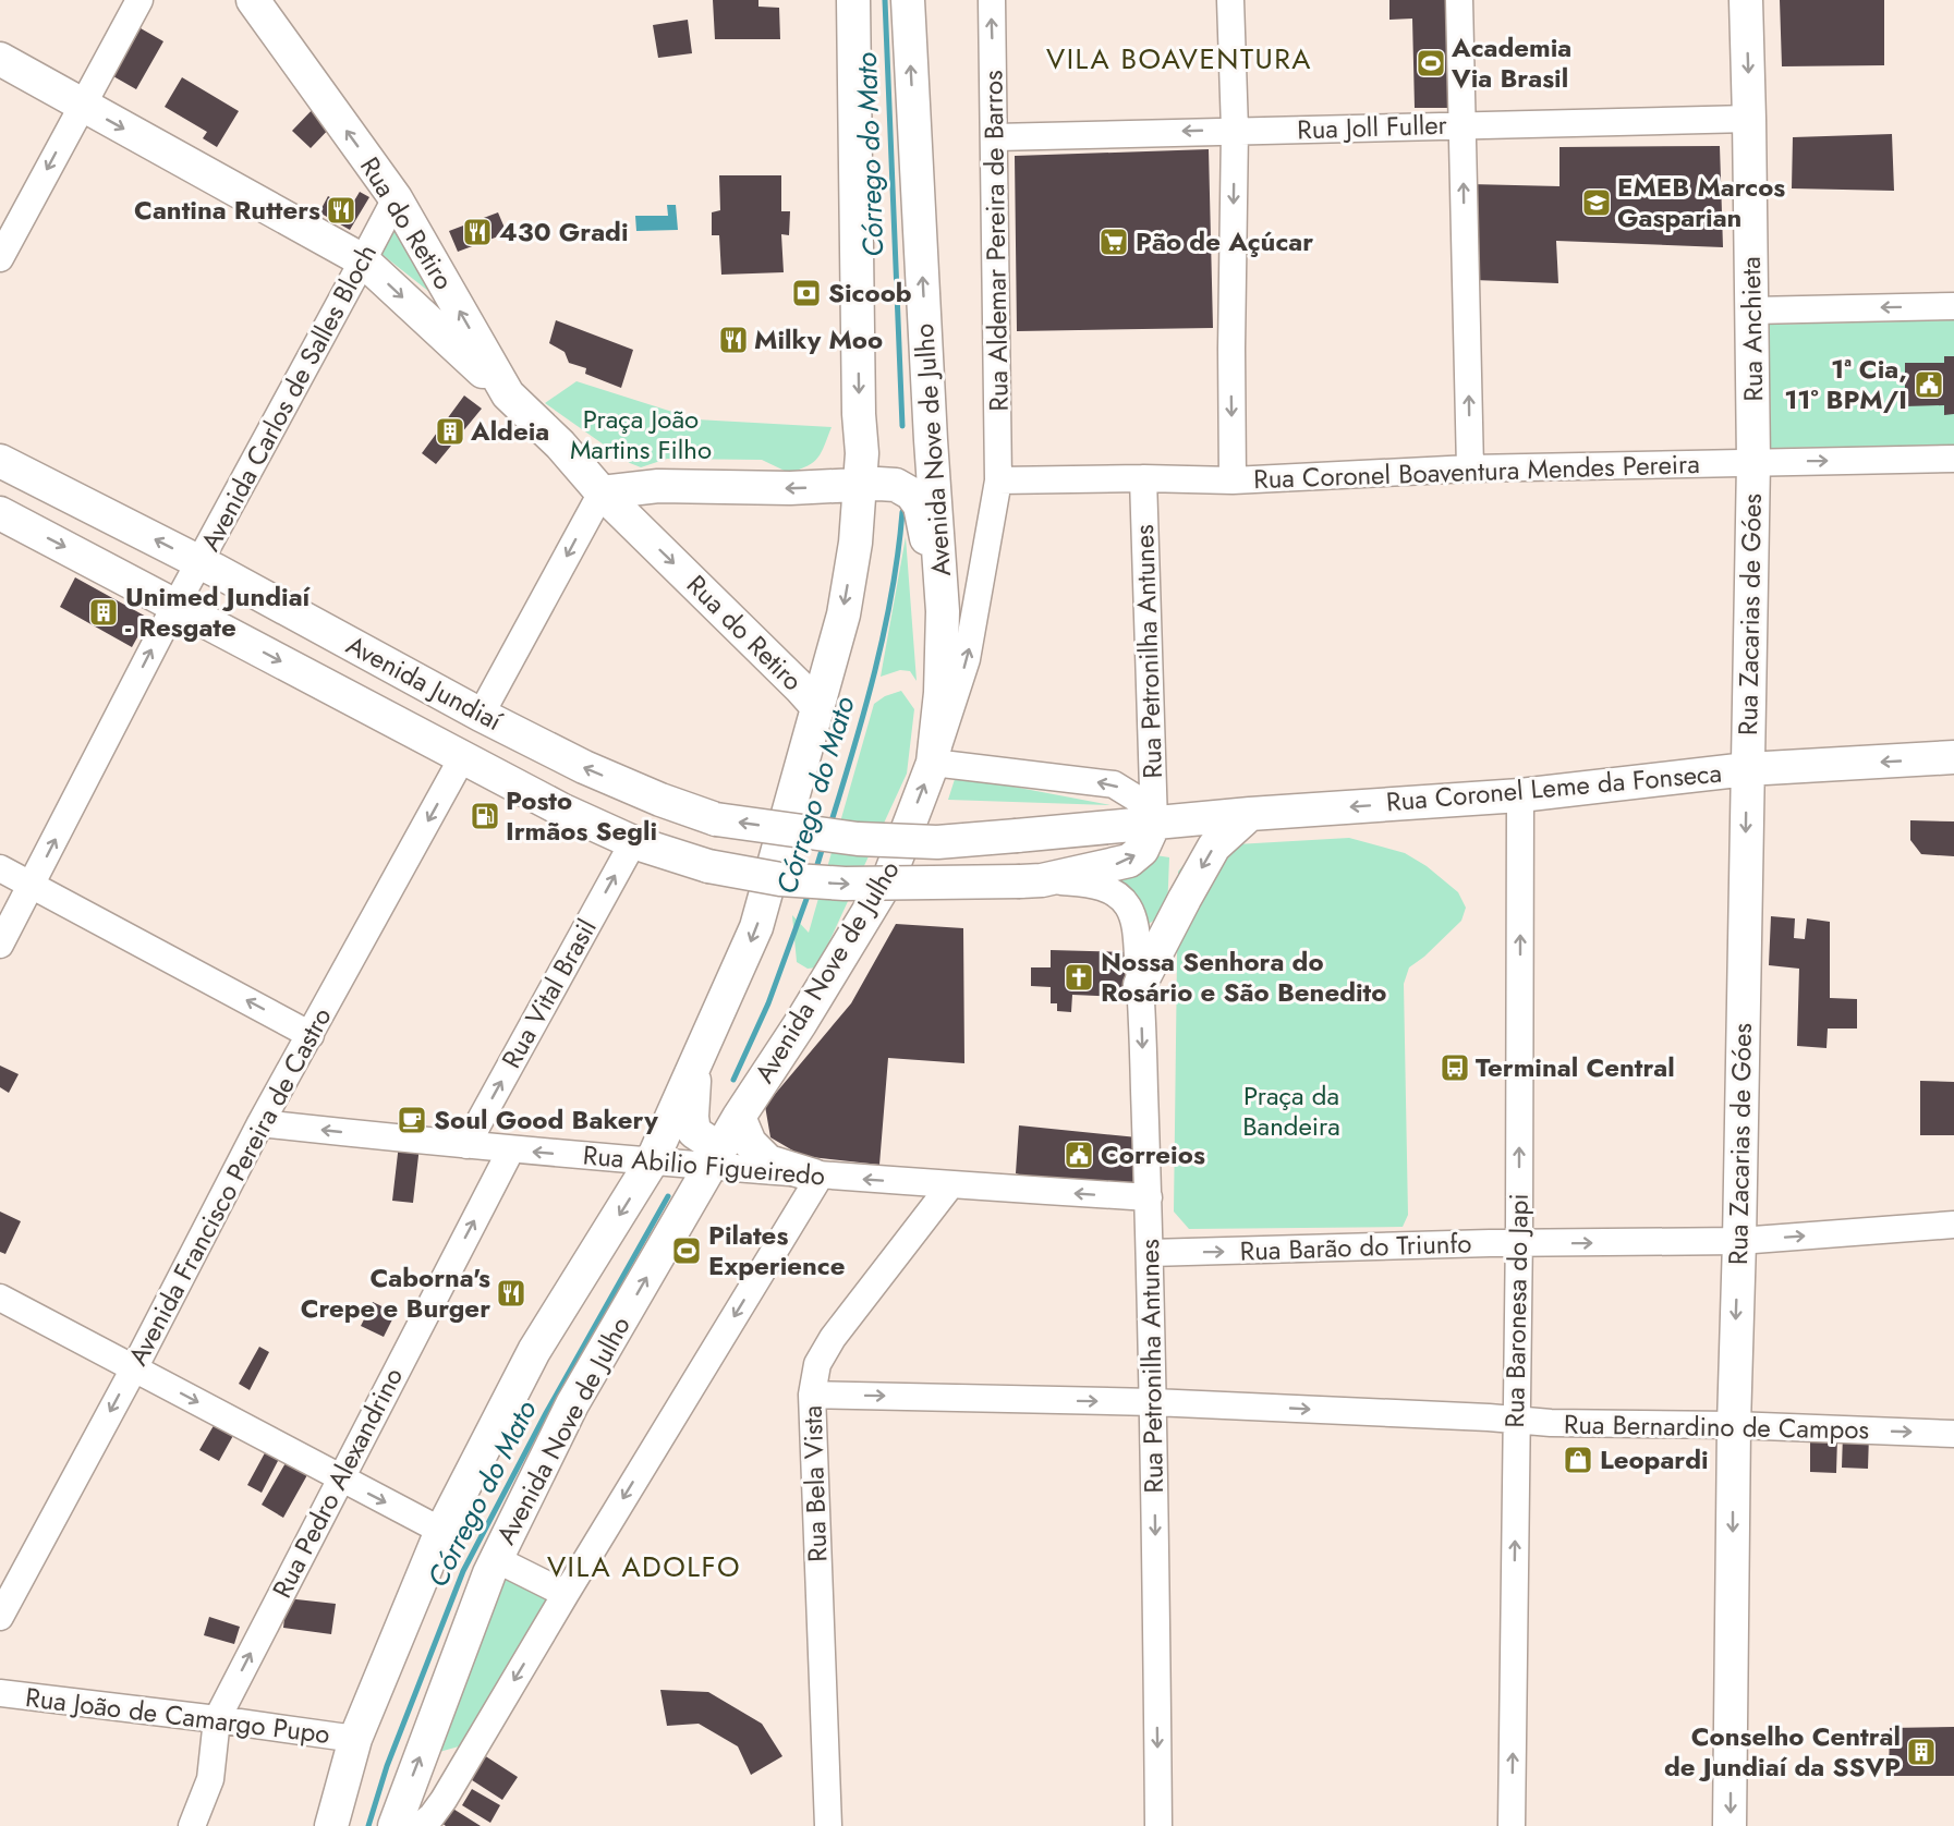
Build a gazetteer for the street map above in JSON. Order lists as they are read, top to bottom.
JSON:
{
  "streets": {
    "main road": [
      "Rua do Retiro",
      "Rua Anchieta",
      "Avenida Nove de Julho",
      "Rua Zacarias de Góes",
      "Avenida Jundiaí",
      "Rua Coronel Leme da Fonseca"
    ],
    "street": [
      "Rua Joll Fuller",
      "Rua Aldemar Pereira de Barros",
      "Avenida Carlos de Salles Bloch",
      "Rua Coronel Boaventura Mendes Pereira",
      "Rua Petronilha Antunes",
      "Rua Vital Brasil",
      "Rua Abilio Figueiredo",
      "Avenida Francisco Pereira de Castro",
      "Rua Barão do Triunfo",
      "Rua Baronesa do Japi",
      "Rua Bernardino de Campos",
      "Rua Pedro Alexandrino",
      "Rua Bela Vista",
      "Rua João de Camargo Pupo"
    ]
  },
  "crossings": [
    ["Rua Joll Fuller", "Rua Aldemar Pereira de Barros"],
    ["Rua Joll Fuller", "Rua Anchieta"],
    ["Rua do Retiro", "Avenida Carlos de Salles Bloch"],
    ["Rua Aldemar Pereira de Barros", "Avenida Nove de Julho"],
    ["Rua Aldemar Pereira de Barros", "Rua Coronel Boaventura Mendes Pereira"],
    ["Rua Anchieta", "Rua Coronel Boaventura Mendes Pereira"],
    ["Rua Anchieta", "Rua Zacarias de Góes"],
    ["Avenida Carlos de Salles Bloch", "Avenida Jundiaí"],
    ["Avenida Nove de Julho", "Rua Abilio Figueiredo"],
    ["Rua Coronel Boaventura Mendes Pereira", "Rua Zacarias de Góes"],
    ["Rua Coronel Boaventura Mendes Pereira", "Rua Petronilha Antunes"],
    ["Rua Zacarias de Góes", "Rua Coronel Leme da Fonseca"],
    ["Rua Zacarias de Góes", "Rua Barão do Triunfo"],
    ["Rua Zacarias de Góes", "Rua Bernardino de Campos"],
    ["Rua Petronilha Antunes", "Avenida Jundiaí"],
    ["Rua Petronilha Antunes", "Rua Coronel Leme da Fonseca"],
    ["Rua Petronilha Antunes", "Rua Abilio Figueiredo"],
    ["Rua Petronilha Antunes", "Rua Barão do Triunfo"],
    ["Rua Petronilha Antunes", "Rua Bernardino de Campos"],
    ["Avenida Jundiaí", "Rua Coronel Leme da Fonseca"],
    ["Avenida Jundiaí", "Rua Vital Brasil"],
    ["Avenida Jundiaí", "Avenida Francisco Pereira de Castro"],
    ["Rua Coronel Leme da Fonseca", "Rua Baronesa do Japi"],
    ["Rua Vital Brasil", "Rua Abilio Figueiredo"],
    ["Rua Abilio Figueiredo", "Avenida Francisco Pereira de Castro"],
    ["Rua Abilio Figueiredo", "Rua Pedro Alexandrino"],
    ["Rua Abilio Figueiredo", "Rua Bela Vista"],
    ["Rua Barão do Triunfo", "Rua Baronesa do Japi"],
    ["Rua Baronesa do Japi", "Rua Bernardino de Campos"],
    ["Rua Bernardino de Campos", "Rua Bela Vista"],
    ["Rua Pedro Alexandrino", "Rua João de Camargo Pupo"]
  ],
  "one_way": [
    "Rua Aldemar Pereira de Barros",
    "Avenida Carlos de Salles Bloch",
    "Rua Zacarias de Góes",
    "Rua Petronilha Antunes",
    "Rua Coronel Leme da Fonseca",
    "Rua Vital Brasil",
    "Rua Abilio Figueiredo",
    "Avenida Francisco Pereira de Castro",
    "Rua Barão do Triunfo",
    "Rua Baronesa do Japi",
    "Rua Bernardino de Campos",
    "Rua Pedro Alexandrino"
  ],
  "districts": ["VILA BOAVENTURA", "VILA ADOLFO"],
  "water": ["Córrego do Mato"],
  "parks": ["Praça João Martins Filho", "Praça da Bandeira"],
  "places": {
    "sports": ["Academia Via Brasil", "Pilates Experience"],
    "school or university": ["EMEB Marcos Gasparian"],
    "restaurant": [
      "Cantina Rutters",
      "430 Gradi",
      "Milky Moo",
      "Caborna's Crepe e Burger"
    ],
    "supermarket": ["Pão de Açúcar"],
    "bank": ["Sicoob"],
    "public building": ["1ª Cia, 11º BPM/I", "Correios"],
    "building": ["Aldeia", "Unimed Jundiaí - Resgate", "Conselho Central de Jundiaí da SSVP"],
    "fuel station": ["Posto Irmãos Segli"],
    "church": ["Nossa Senhora do Rosário e São Benedito"],
    "bus stop": ["Terminal Central"],
    "cafe": ["Soul Good Bakery"],
    "shop": ["Leopardi"]
  }
}
